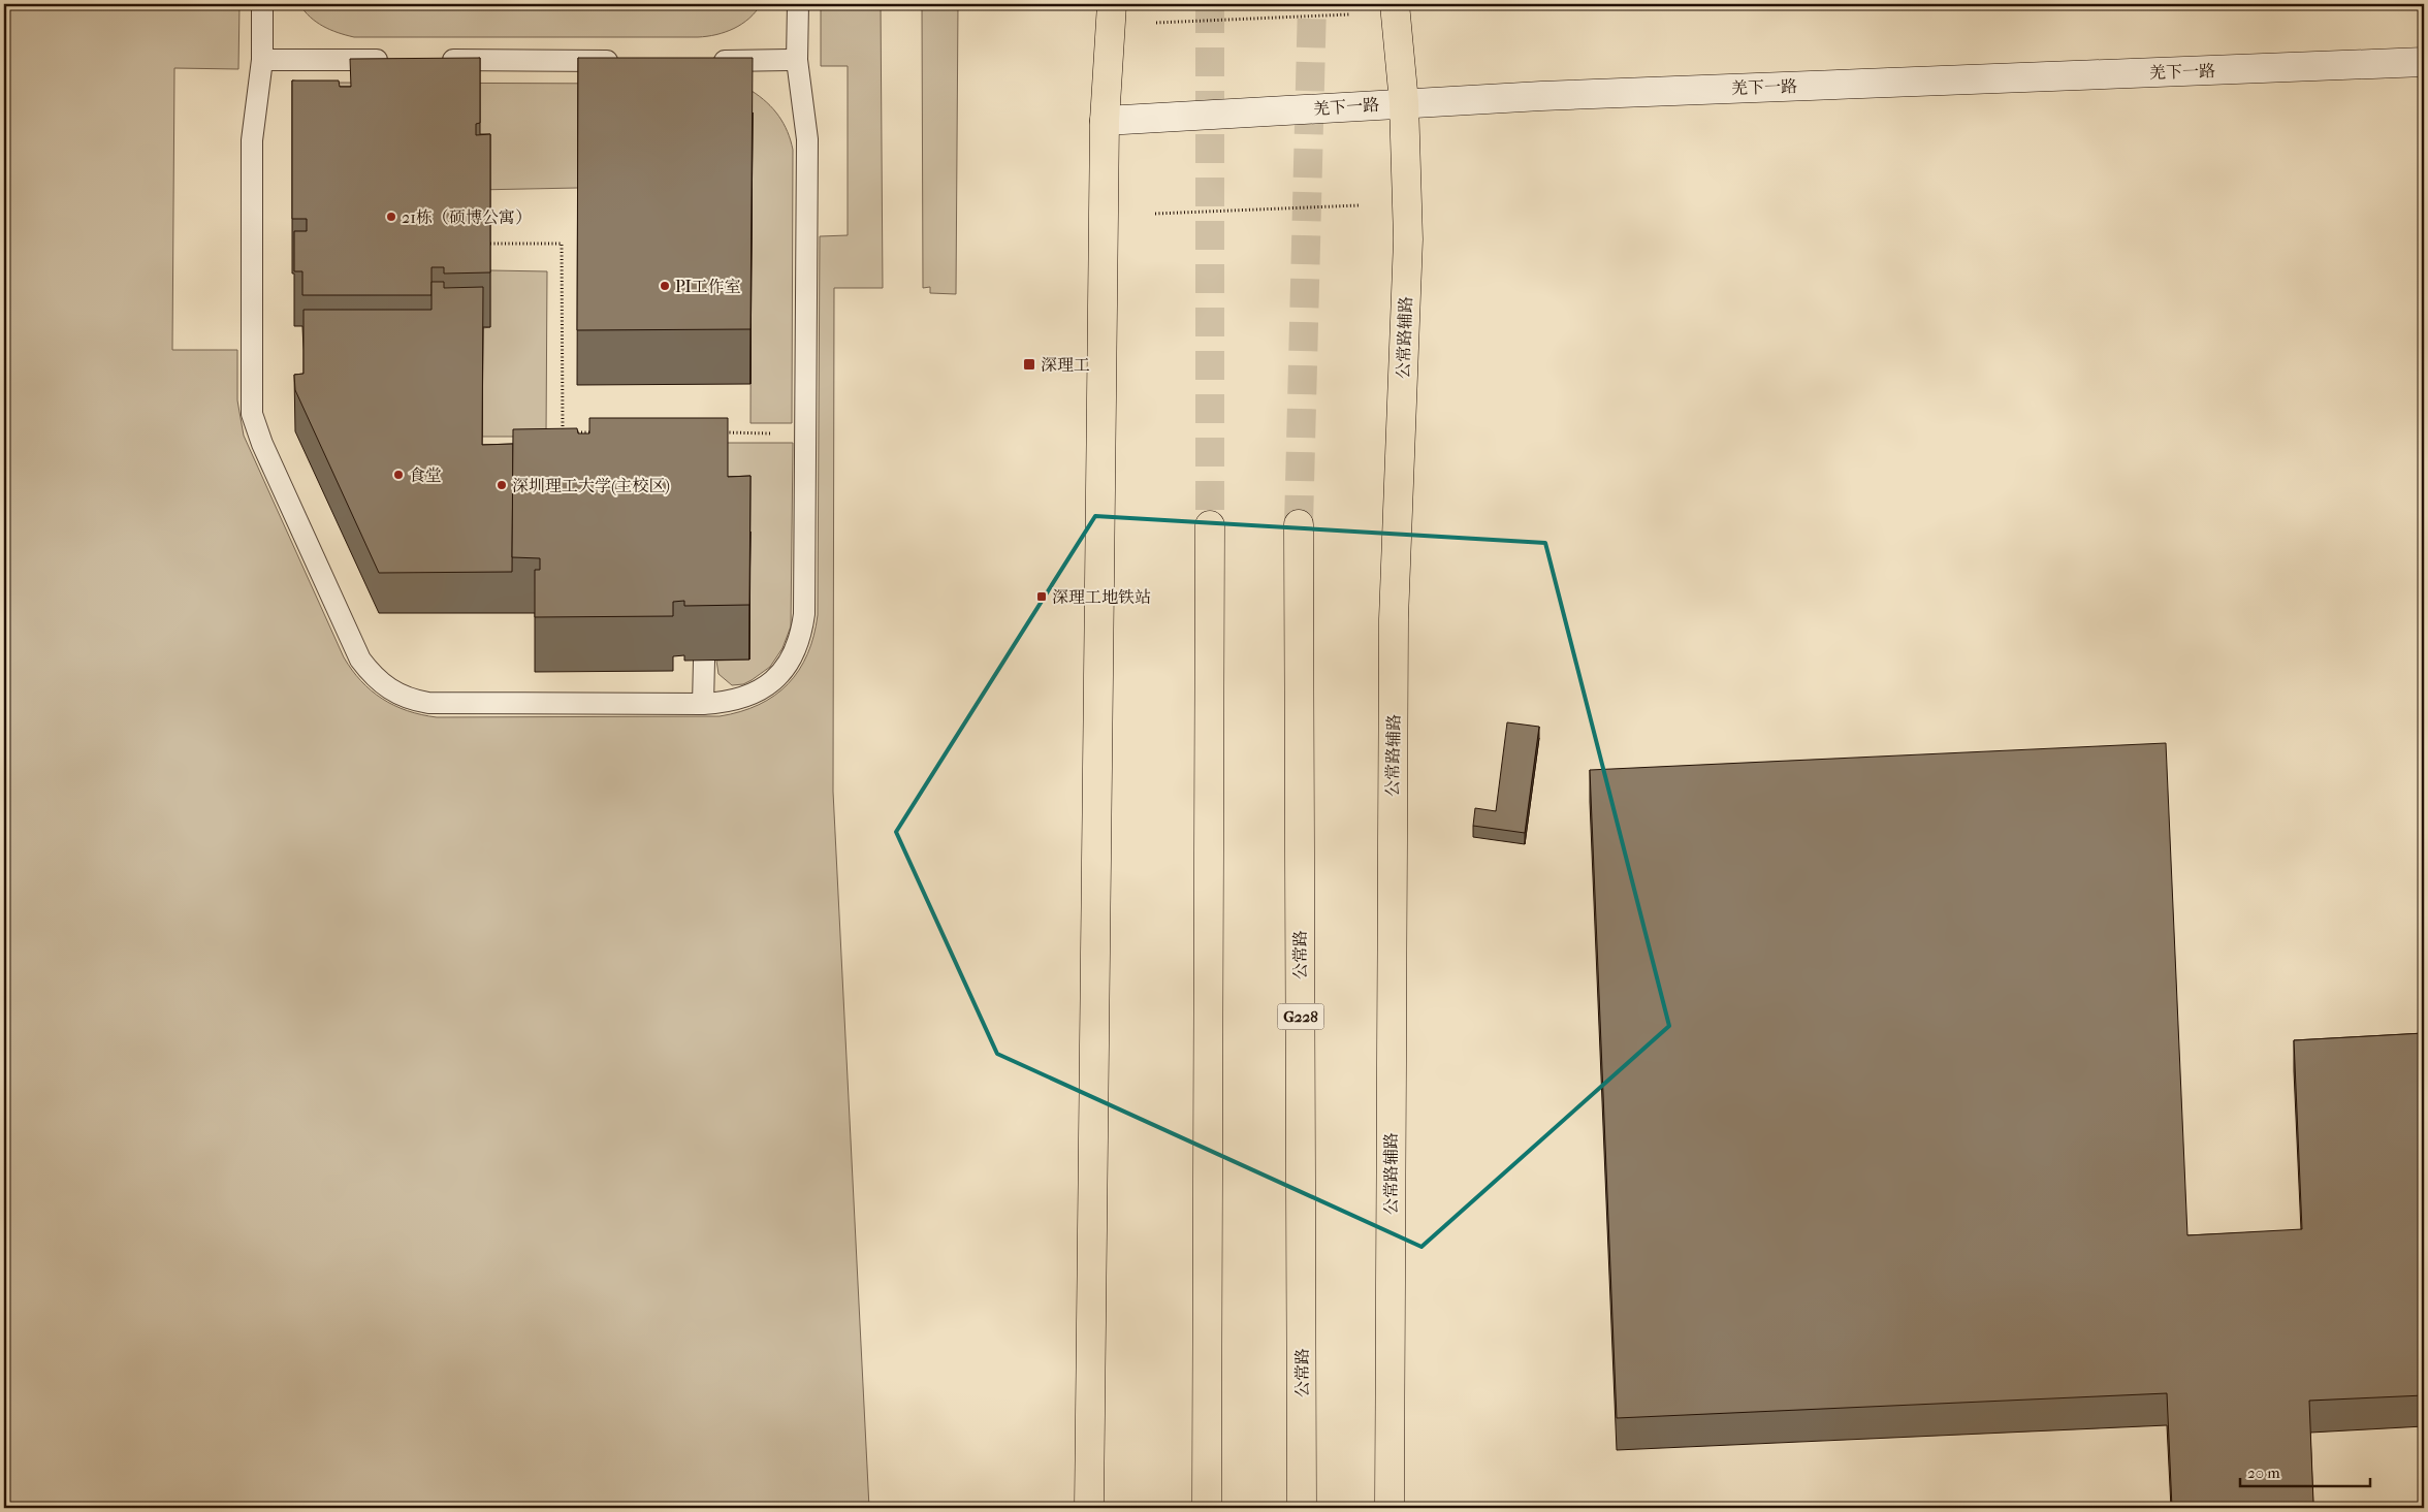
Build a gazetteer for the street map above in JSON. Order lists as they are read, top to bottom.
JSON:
{
  "streets": {
    "main road": ["公常路辅路", "公常路", "G228"],
    "street": ["羌下一路"]
  },
  "crossings": [
    ["羌下一路", "公常路辅路"]
  ],
  "places": {
    "other": [
      "21栋（硕博公寓）",
      "PI工作室",
      "食堂",
      "深圳理工大学(主校区)"
    ],
    "transit": ["深理工", "深理工地铁站"]
  },
  "scale_bar": "20 m"
}
